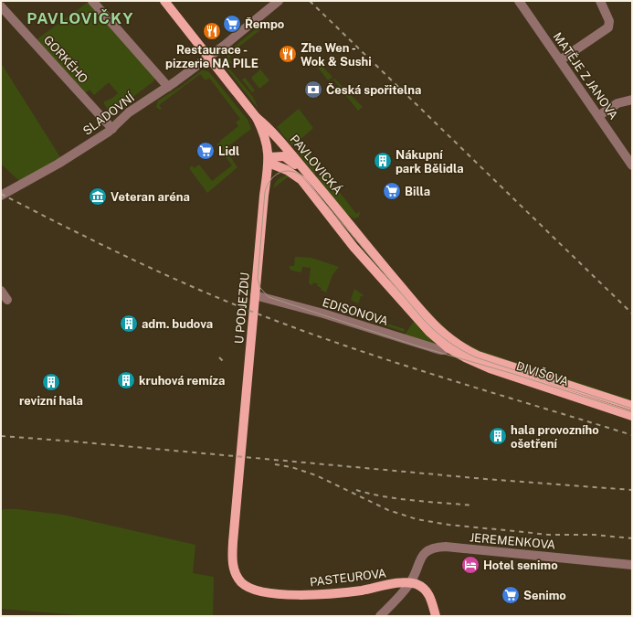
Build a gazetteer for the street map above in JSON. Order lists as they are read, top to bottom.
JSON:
{
  "streets": {
    "main road": [
      "PAVLOVICKÁ",
      "U PODJEZDU",
      "DIVIŠOVA",
      "PASTEUROVA"
    ],
    "street": [
      "GORKÉHO",
      "MATĚJE Z JANOVA",
      "SLADOVNÍ",
      "EDISONOVA",
      "JEREMENKOVA"
    ]
  },
  "crossings": [
    ["GORKÉHO", "SLADOVNÍ"],
    ["SLADOVNÍ", "PAVLOVICKÁ"],
    ["PAVLOVICKÁ", "U PODJEZDU"],
    ["PAVLOVICKÁ", "EDISONOVA"],
    ["PAVLOVICKÁ", "DIVIŠOVA"],
    ["U PODJEZDU", "EDISONOVA"],
    ["U PODJEZDU", "PASTEUROVA"],
    ["EDISONOVA", "DIVIŠOVA"],
    ["JEREMENKOVA", "PASTEUROVA"]
  ],
  "districts": ["PAVLOVIČKY"],
  "places": {
    "supermarket": [
      "Řempo",
      "Lidl",
      "Billa",
      "Senimo"
    ],
    "restaurant": ["Restaurace - pizzerie NA PILE", "Zhe Wen - Wok & Sushi"],
    "bank": ["Česká spořitelna"],
    "building": [
      "Nákupní park Bělidla",
      "adm. budova",
      "kruhová remíza",
      "revizní hala",
      "hala provozního ošetření"
    ],
    "museum": ["Veteran aréna"],
    "hotel": ["Hotel senimo"]
  }
}
